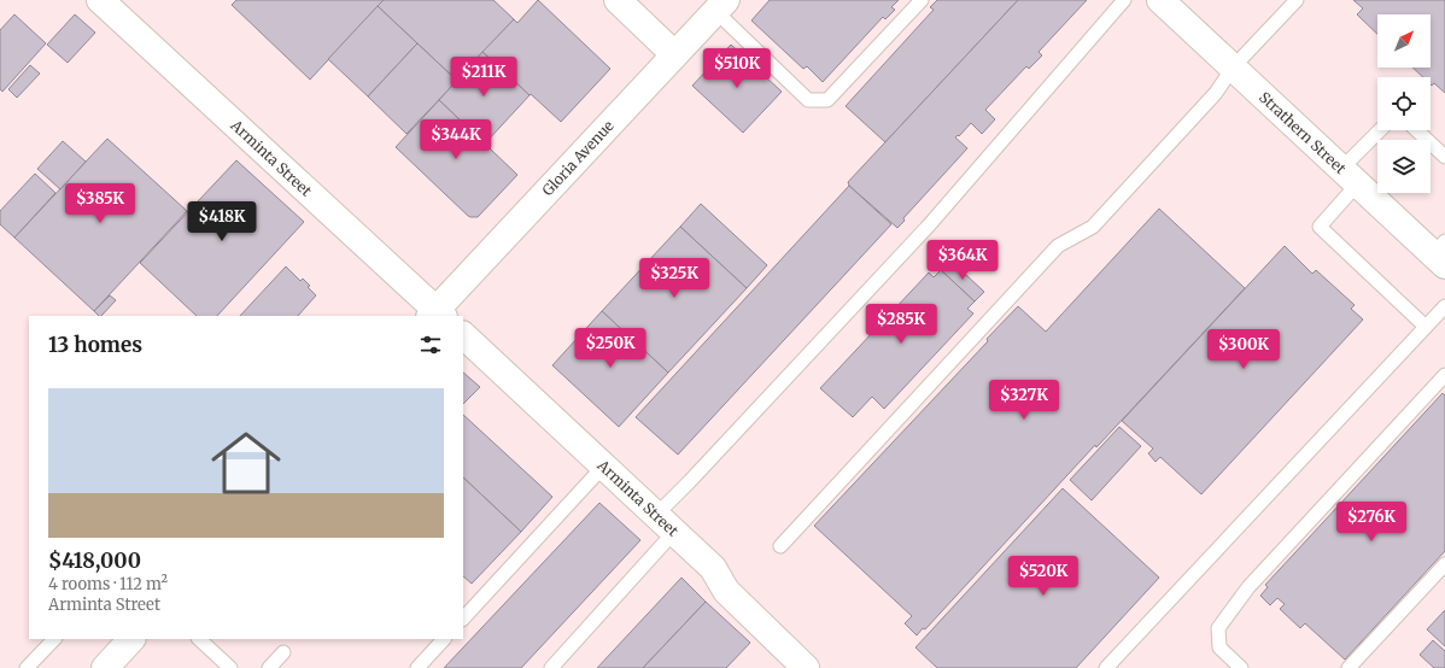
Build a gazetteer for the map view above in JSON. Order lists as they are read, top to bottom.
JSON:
{
  "streets": {
    "street": ["Strathern Street", "Arminta Street", "Gloria Avenue"]
  },
  "crossings": [
    ["Arminta Street", "Gloria Avenue"]
  ],
  "north": "top right",
  "page": {
    "price": [
      "$510K",
      "$211K",
      "$344K",
      "$385K",
      "$418K",
      "$364K",
      "$325K",
      "$285K",
      "$250K",
      "$300K",
      "$327K",
      "$276K",
      "$520K"
    ],
    "heading": "13 homes",
    "list": [
      {
        "name": "$418,000",
        "note": "4 rooms · 112 m² · Arminta Street"
      }
    ]
  }
}
